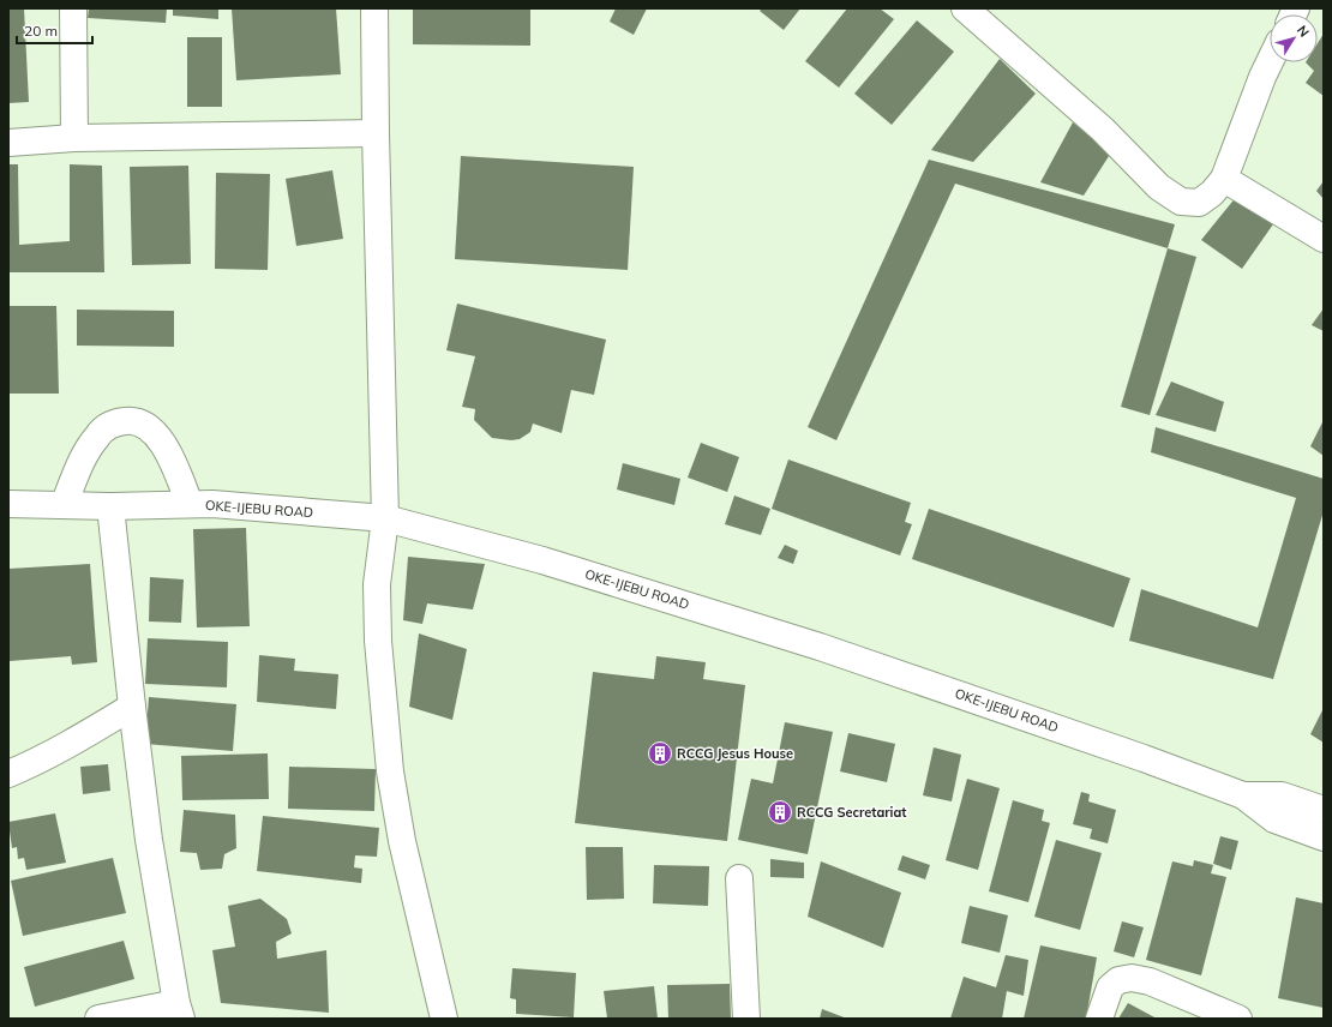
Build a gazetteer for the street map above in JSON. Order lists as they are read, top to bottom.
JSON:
{
  "streets": {
    "street": ["OKE-IJEBU ROAD"]
  },
  "places": {
    "building": ["RCCG Jesus House", "RCCG Secretariat"]
  },
  "scale_bar": "20 m",
  "north": "top right"
}
